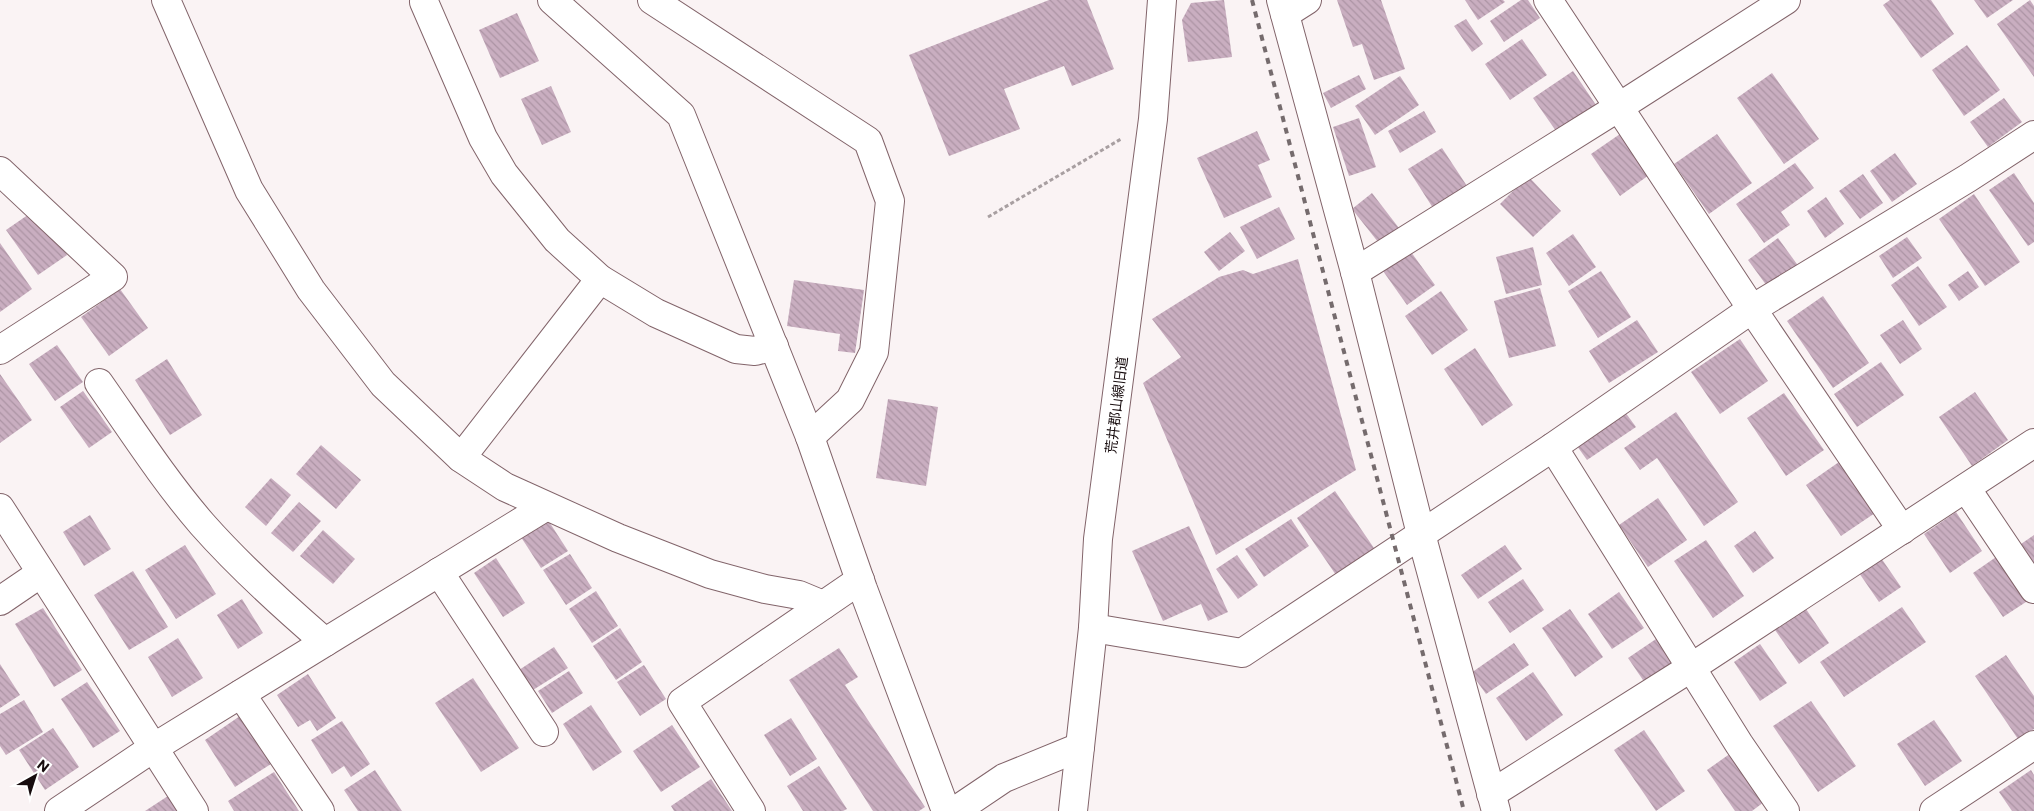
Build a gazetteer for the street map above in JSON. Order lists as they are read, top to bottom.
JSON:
{
  "streets": {
    "street": ["荒井郡山線旧道"]
  },
  "north": "top right"
}
